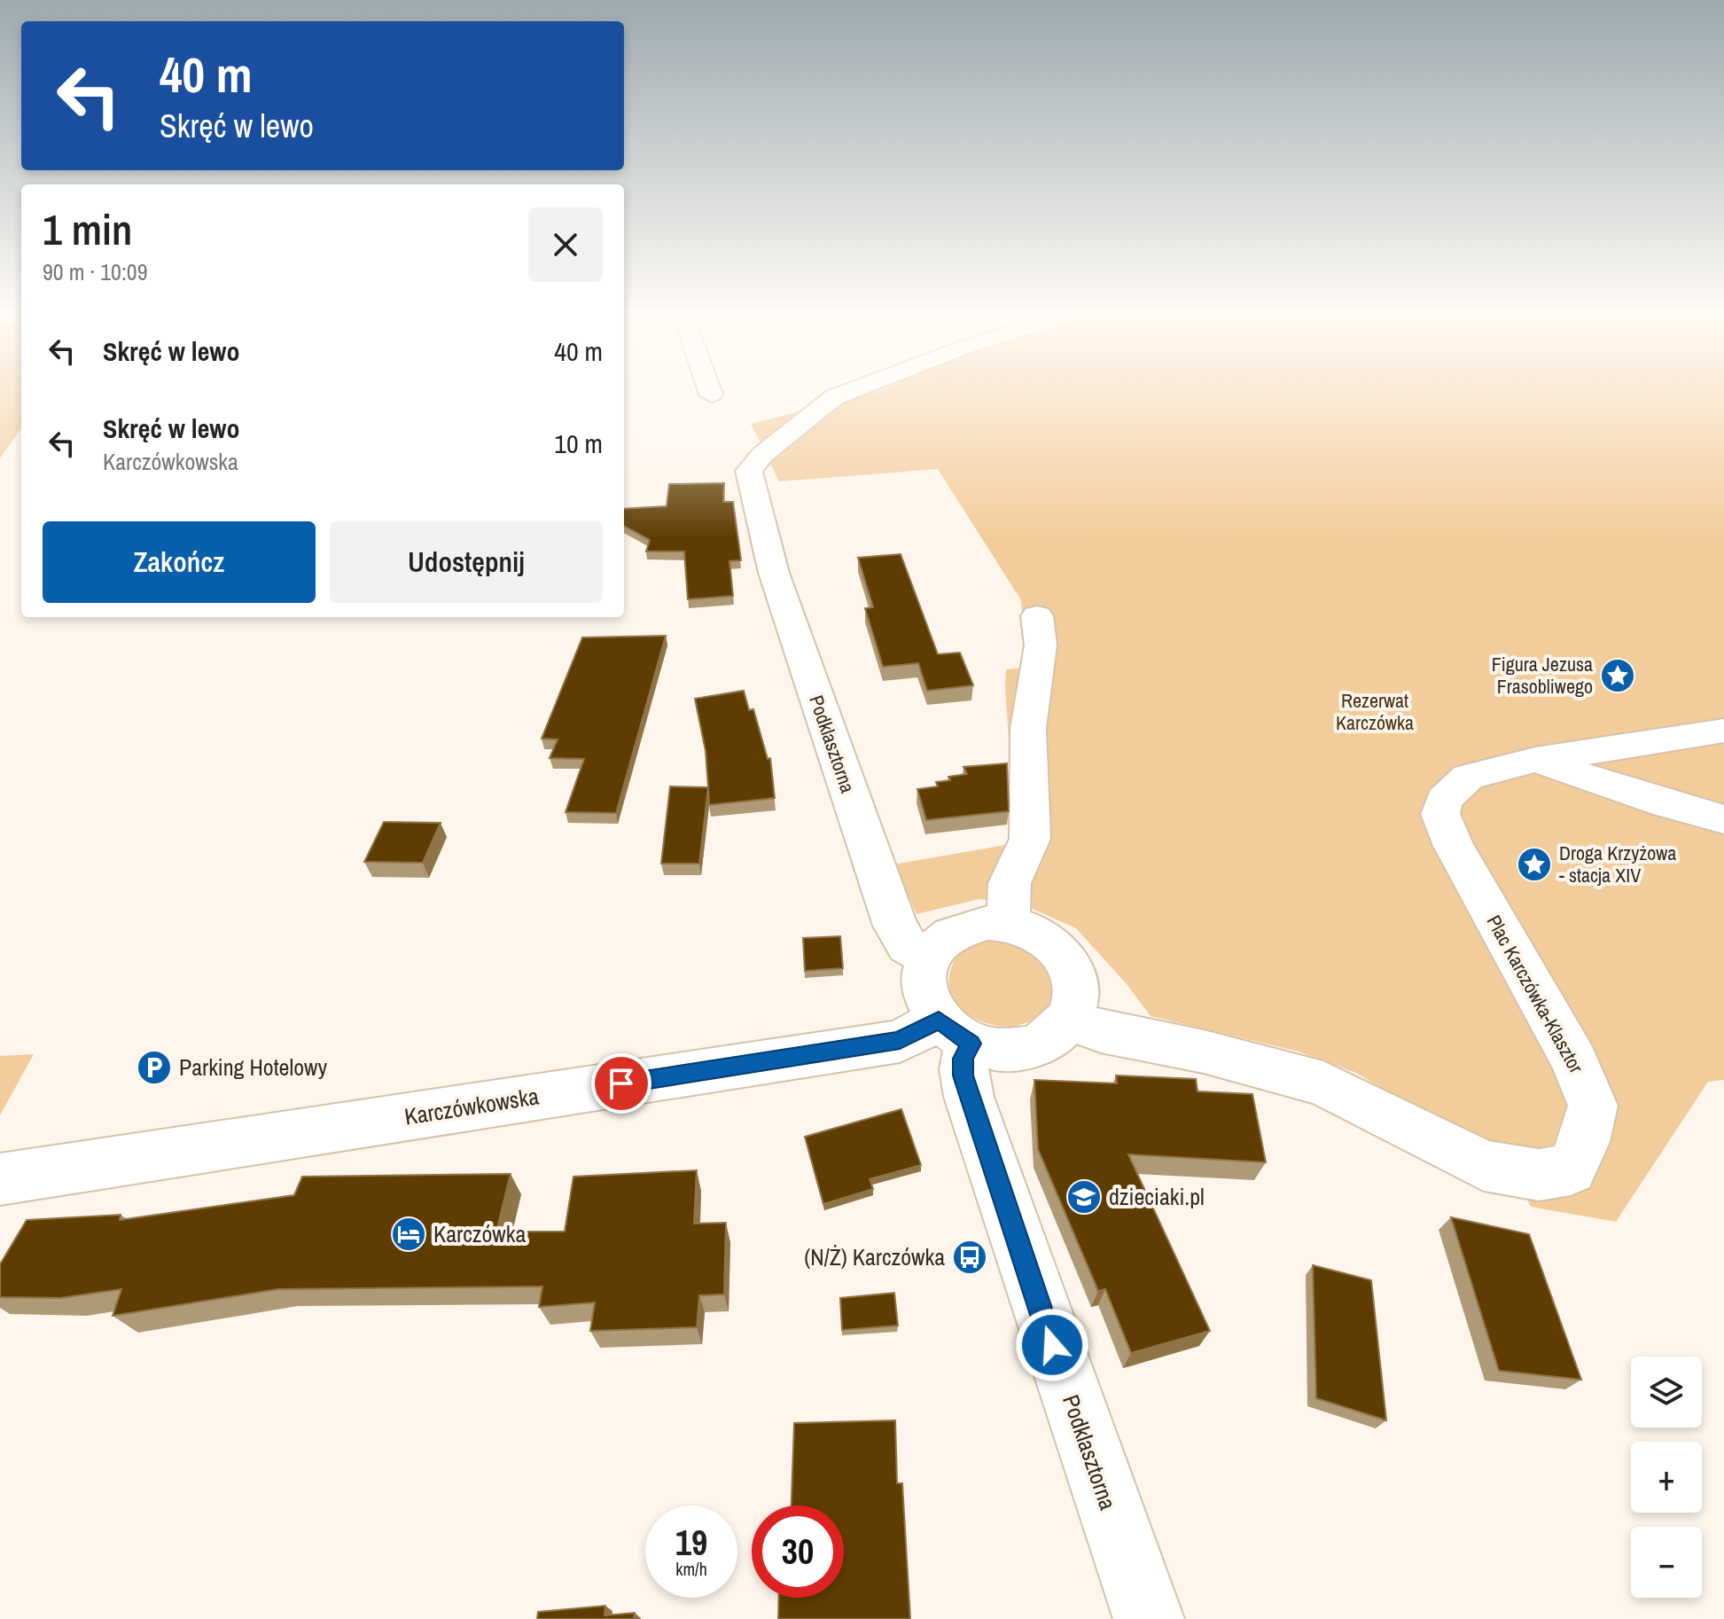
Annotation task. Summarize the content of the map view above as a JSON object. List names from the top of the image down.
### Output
{
  "streets": {
    "street": ["Podklasztorna", "Plac Karczówka-Klasztor", "Karczówkowska"]
  },
  "crossings": [
    ["Podklasztorna", "Plac Karczówka-Klasztor"],
    ["Podklasztorna", "Karczówkowska"],
    ["Plac Karczówka-Klasztor", "Karczówkowska"]
  ],
  "parks": ["Rezerwat Karczówka"],
  "places": {
    "place": ["Figura Jezusa Frasobliwego", "Droga Krzyżowa - stacja XIV"],
    "parking": ["Parking Hotelowy"],
    "school or university": ["dzieciaki.pl"],
    "hotel": ["Karczówka"],
    "bus stop": ["(N/Ż) Karczówka"]
  },
  "page": {
    "turn": ["40 m", "Skręć w lewo"],
    "heading": ["1 min", "90 m · 10:09"],
    "list": [
      {
        "name": "Skręć w lewo",
        "value": "40 m"
      },
      {
        "name": "Skręć w lewo",
        "note": "Karczówkowska",
        "value": "10 m"
      }
    ],
    "buttons": ["Zakończ", "Udostępnij"],
    "map_buttons": ["+", "−"],
    "speed": "19 km/h",
    "limit": "30"
  }
}
